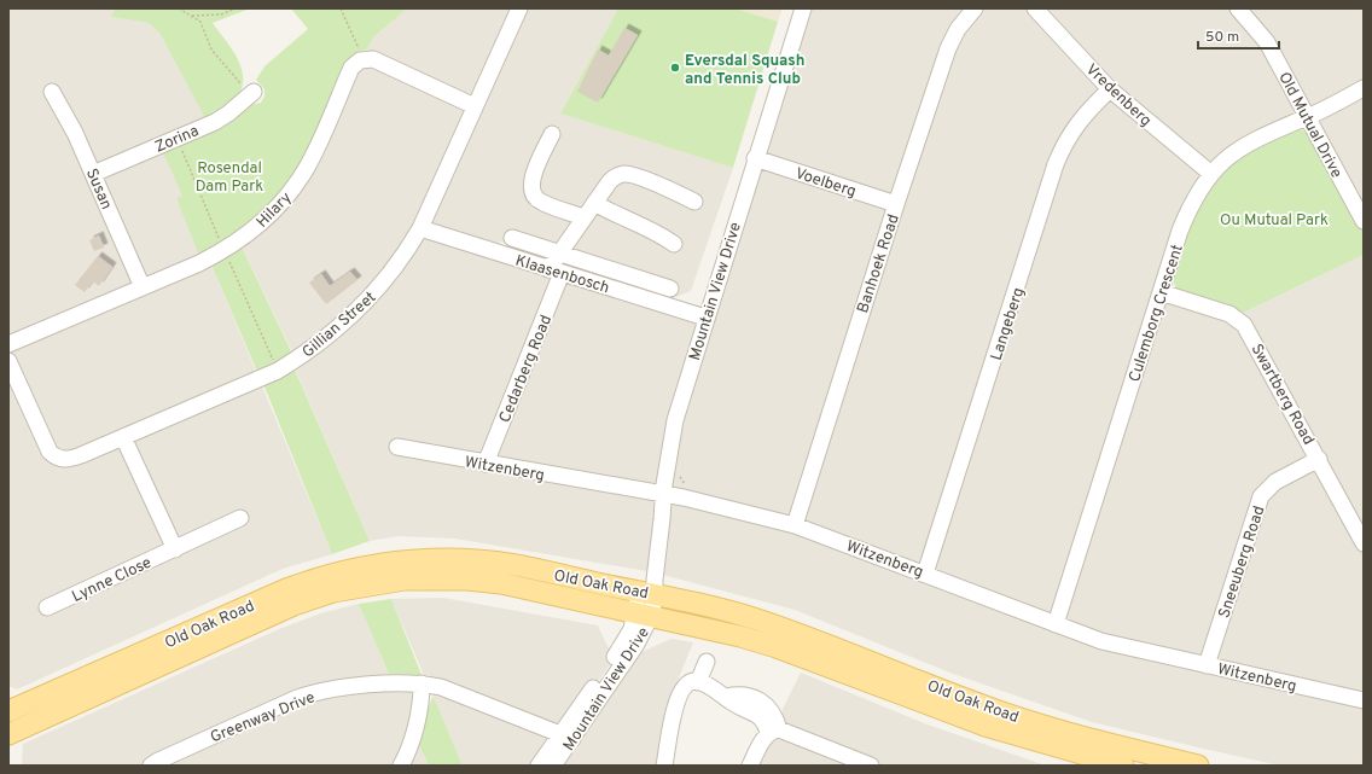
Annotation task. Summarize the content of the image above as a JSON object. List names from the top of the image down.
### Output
{
  "streets": {
    "main road": ["Old Oak Road"],
    "street": [
      "Vredenberg",
      "Old Mutual Drive",
      "Zorina",
      "Voelberg",
      "Susan",
      "Hilary",
      "Banhoek Road",
      "Klaasenbosch",
      "Mountain View Drive",
      "Culemborg Crescent",
      "Gillian Street",
      "Langeberg",
      "Cedarberg Road",
      "Swartberg Road",
      "Witzenberg",
      "Sneeuberg Road",
      "Lynne Close",
      "Greenway Drive"
    ]
  },
  "crossings": [
    ["Vredenberg", "Culemborg Crescent"],
    ["Vredenberg", "Langeberg"],
    ["Old Mutual Drive", "Culemborg Crescent"],
    ["Zorina", "Susan"],
    ["Voelberg", "Banhoek Road"],
    ["Voelberg", "Mountain View Drive"],
    ["Susan", "Hilary"],
    ["Banhoek Road", "Witzenberg"],
    ["Klaasenbosch", "Mountain View Drive"],
    ["Klaasenbosch", "Gillian Street"],
    ["Klaasenbosch", "Cedarberg Road"],
    ["Mountain View Drive", "Witzenberg"],
    ["Mountain View Drive", "Old Oak Road"],
    ["Mountain View Drive", "Greenway Drive"],
    ["Culemborg Crescent", "Swartberg Road"],
    ["Culemborg Crescent", "Witzenberg"],
    ["Langeberg", "Witzenberg"],
    ["Cedarberg Road", "Witzenberg"],
    ["Swartberg Road", "Sneeuberg Road"],
    ["Witzenberg", "Sneeuberg Road"]
  ],
  "parks": ["Rosendal Dam Park", "Ou Mutual Park"],
  "places": ["Eversdal Squash and Tennis Club"],
  "scale_bar": "50 m"
}
